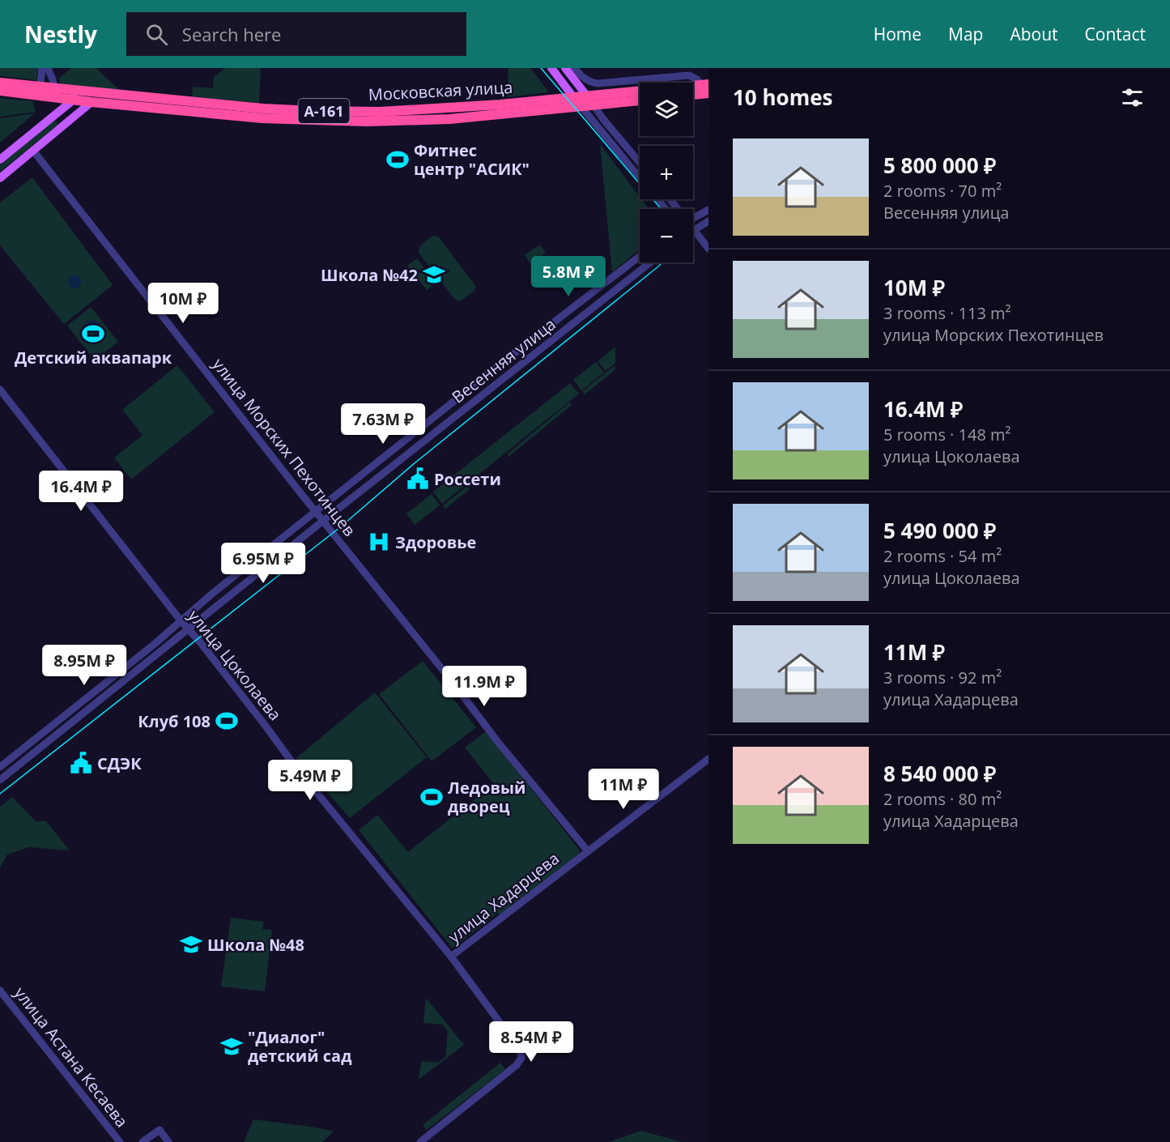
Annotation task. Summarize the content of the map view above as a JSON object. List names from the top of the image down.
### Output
{
  "streets": {
    "highway": ["Московская улица", "А-161"],
    "street": [
      "Весенняя улица",
      "улица Морских Пехотинцев",
      "улица Цоколаева",
      "улица Хадарцева",
      "улица Астана Кесаева"
    ]
  },
  "crossings": [
    ["Весенняя улица", "улица Морских Пехотинцев"],
    ["Весенняя улица", "улица Цоколаева"],
    ["улица Морских Пехотинцев", "улица Хадарцева"],
    ["улица Цоколаева", "улица Хадарцева"]
  ],
  "places": {
    "sports": [
      "Фитнес центр \"АСИК\"",
      "Детский аквапарк",
      "Клуб 108",
      "Ледовый дворец"
    ],
    "school or university": ["Школа №42", "Школа №48", "\"Диалог\" детский сад"],
    "public building": ["Россети", "СДЭК"],
    "hospital": ["Здоровье"]
  },
  "page": {
    "header": "Nestly",
    "search": "Search here",
    "nav": [
      "Home",
      "Map",
      "About",
      "Contact"
    ],
    "heading": "10 homes",
    "map_buttons": ["+", "−"],
    "list": [
      {
        "name": "5 800 000 ₽",
        "note": "2 rooms · 70 m² · Весенняя улица"
      },
      {
        "name": "10M ₽",
        "note": "3 rooms · 113 m² · улица Морских Пехотинцев"
      },
      {
        "name": "16.4M ₽",
        "note": "5 rooms · 148 m² · улица Цоколаева"
      },
      {
        "name": "5 490 000 ₽",
        "note": "2 rooms · 54 m² · улица Цоколаева"
      },
      {
        "name": "11M ₽",
        "note": "3 rooms · 92 m² · улица Хадарцева"
      },
      {
        "name": "8 540 000 ₽",
        "note": "2 rooms · 80 m² · улица Хадарцева"
      }
    ],
    "price": [
      "5.8M ₽",
      "10M ₽",
      "7.63M ₽",
      "16.4M ₽",
      "6.95M ₽",
      "8.95M ₽",
      "11.9M ₽",
      "5.49M ₽",
      "11M ₽",
      "8.54M ₽"
    ]
  }
}
